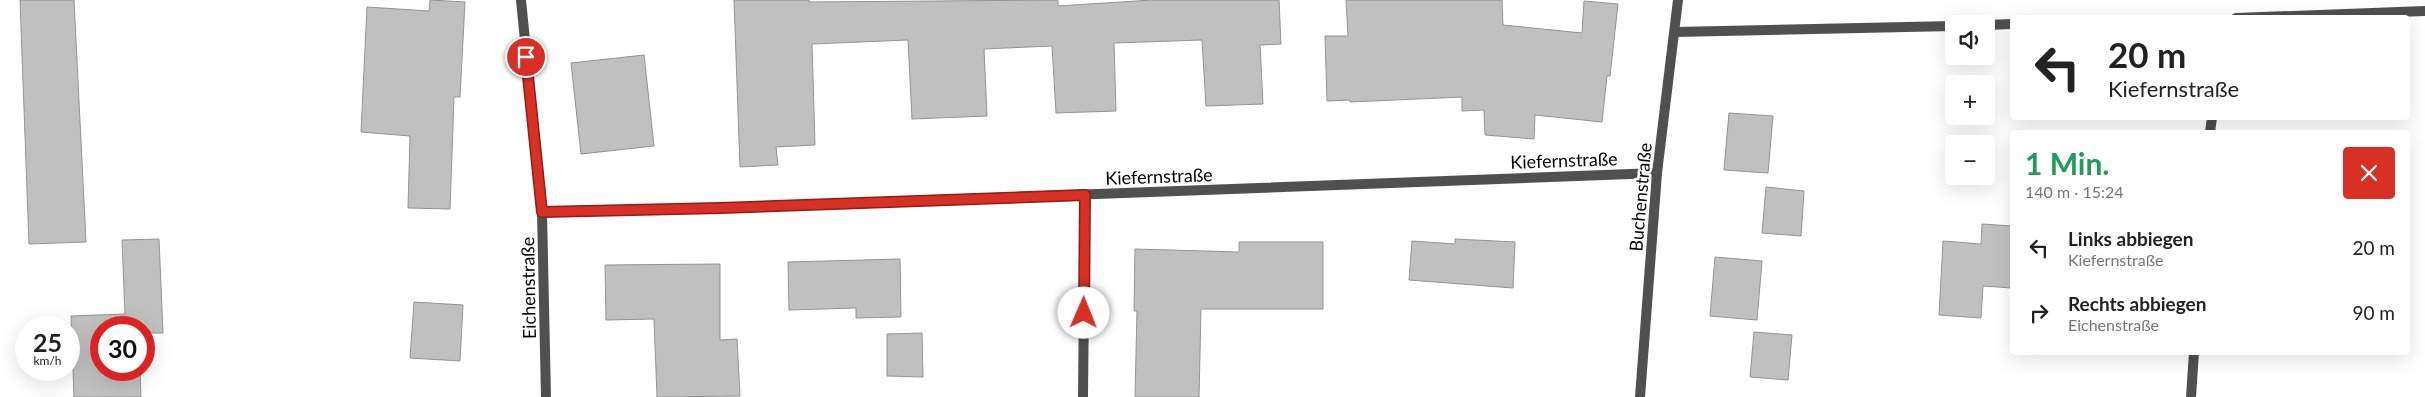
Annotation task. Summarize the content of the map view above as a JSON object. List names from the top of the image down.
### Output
{
  "streets": {
    "street": ["Kiefernstraße", "Buchenstraße", "Eichenstraße"]
  },
  "crossings": [
    ["Kiefernstraße", "Buchenstraße"],
    ["Kiefernstraße", "Eichenstraße"]
  ],
  "page": {
    "map_buttons": ["+", "−"],
    "turn": ["20 m", "Kiefernstraße"],
    "heading": ["1 Min.", "140 m · 15:24"],
    "list": [
      {
        "name": "Links abbiegen",
        "note": "Kiefernstraße",
        "value": "20 m"
      },
      {
        "name": "Rechts abbiegen",
        "note": "Eichenstraße",
        "value": "90 m"
      }
    ],
    "speed": "25 km/h",
    "limit": "30"
  }
}
